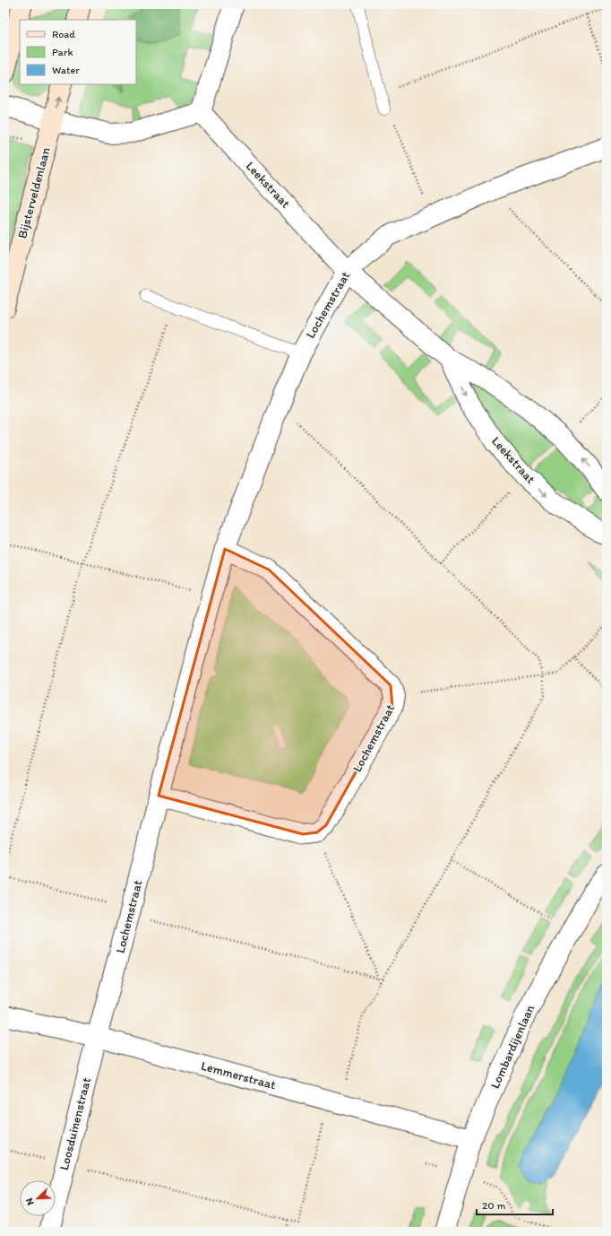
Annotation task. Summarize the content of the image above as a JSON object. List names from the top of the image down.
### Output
{
  "streets": {
    "street": [
      "Leekstraat",
      "Bijsterveldenlaan",
      "Lochemstraat",
      "Lombardijenlaan",
      "Lemmerstraat",
      "Loosduinenstraat"
    ]
  },
  "crossings": [
    ["Leekstraat", "Lochemstraat"],
    ["Lochemstraat", "Lemmerstraat"],
    ["Lochemstraat", "Loosduinenstraat"],
    ["Lombardijenlaan", "Lemmerstraat"],
    ["Lemmerstraat", "Loosduinenstraat"]
  ],
  "legend": ["Road", "Park", "Water"],
  "scale_bar": "20 m",
  "north": "bottom left"
}
